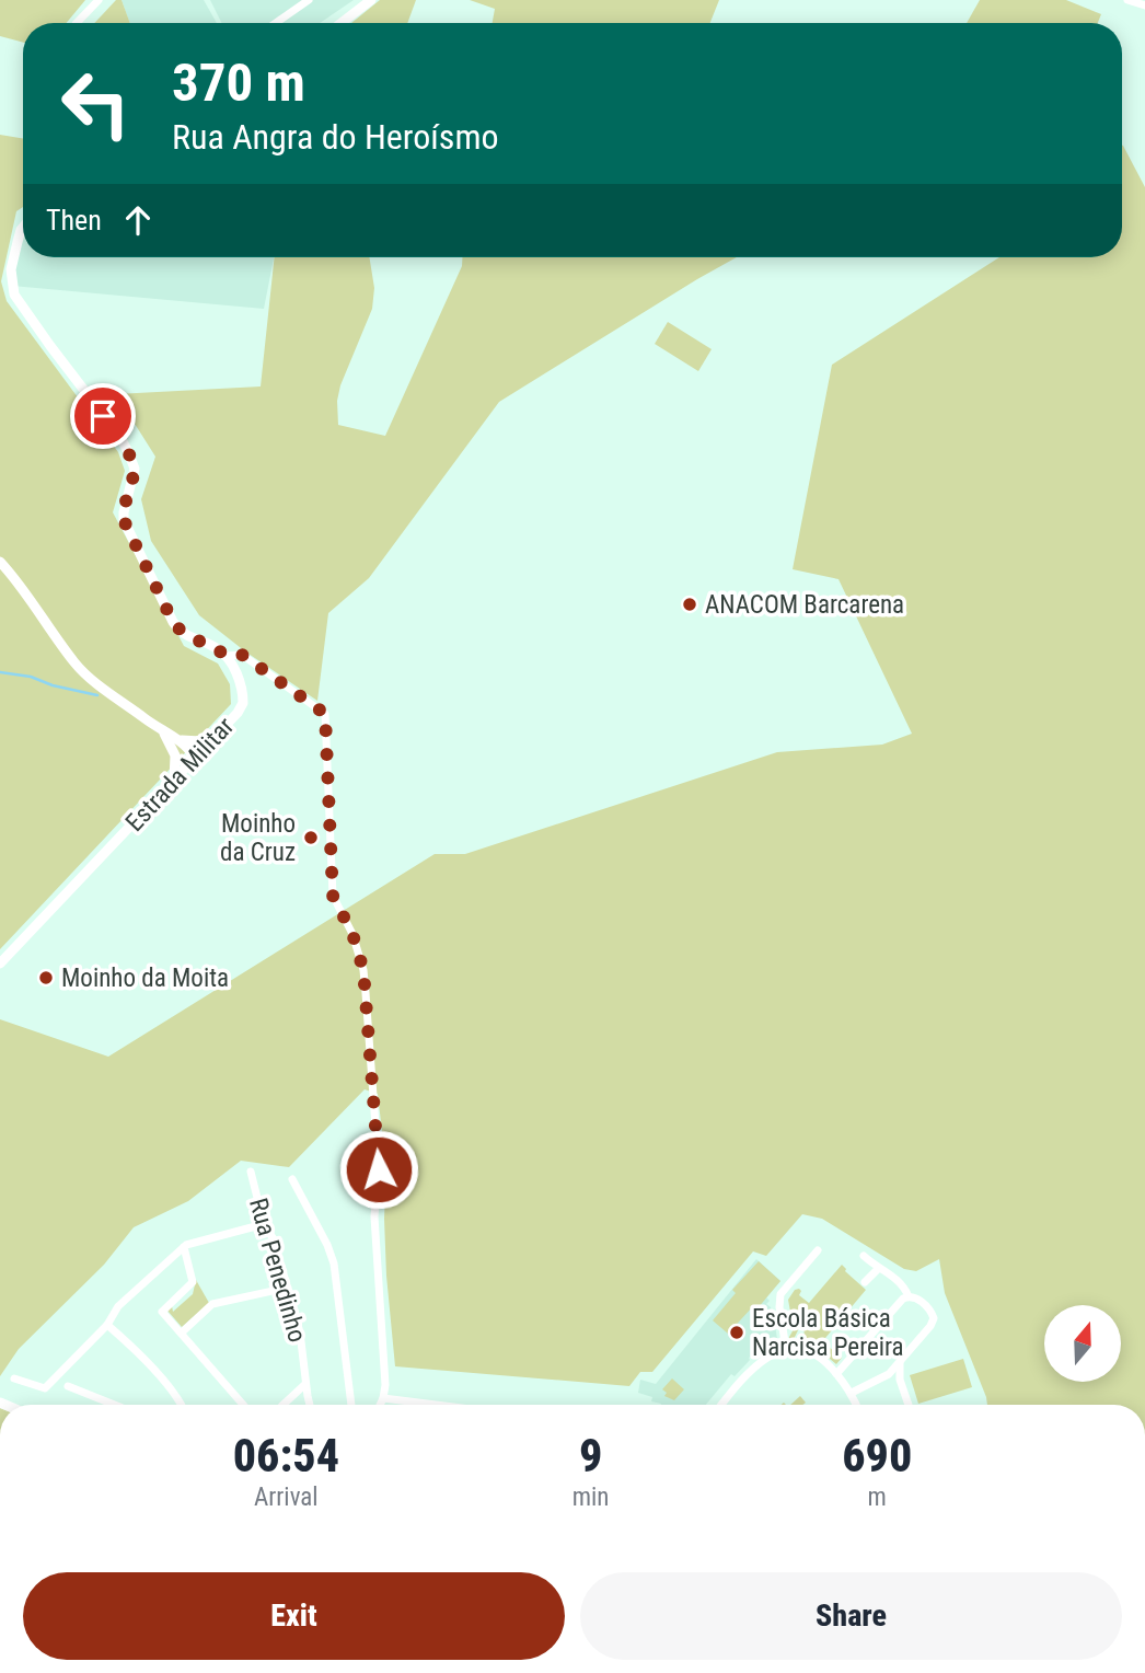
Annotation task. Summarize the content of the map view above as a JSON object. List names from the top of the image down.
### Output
{
  "streets": {
    "street": ["Estrada Militar", "Rua Penedinho"]
  },
  "places": [
    "ANACOM Barcarena",
    "Moinho da Cruz",
    "Moinho da Moita",
    "Escola Básica Narcisa Pereira"
  ],
  "north": "top",
  "page": {
    "turn": ["370 m", "Rua Angra do Heroísmo"],
    "then": "Then",
    "eta": [
      "06:54",
      "Arrival",
      "9",
      "min",
      "690",
      "m"
    ],
    "buttons": ["Exit", "Share"]
  }
}
